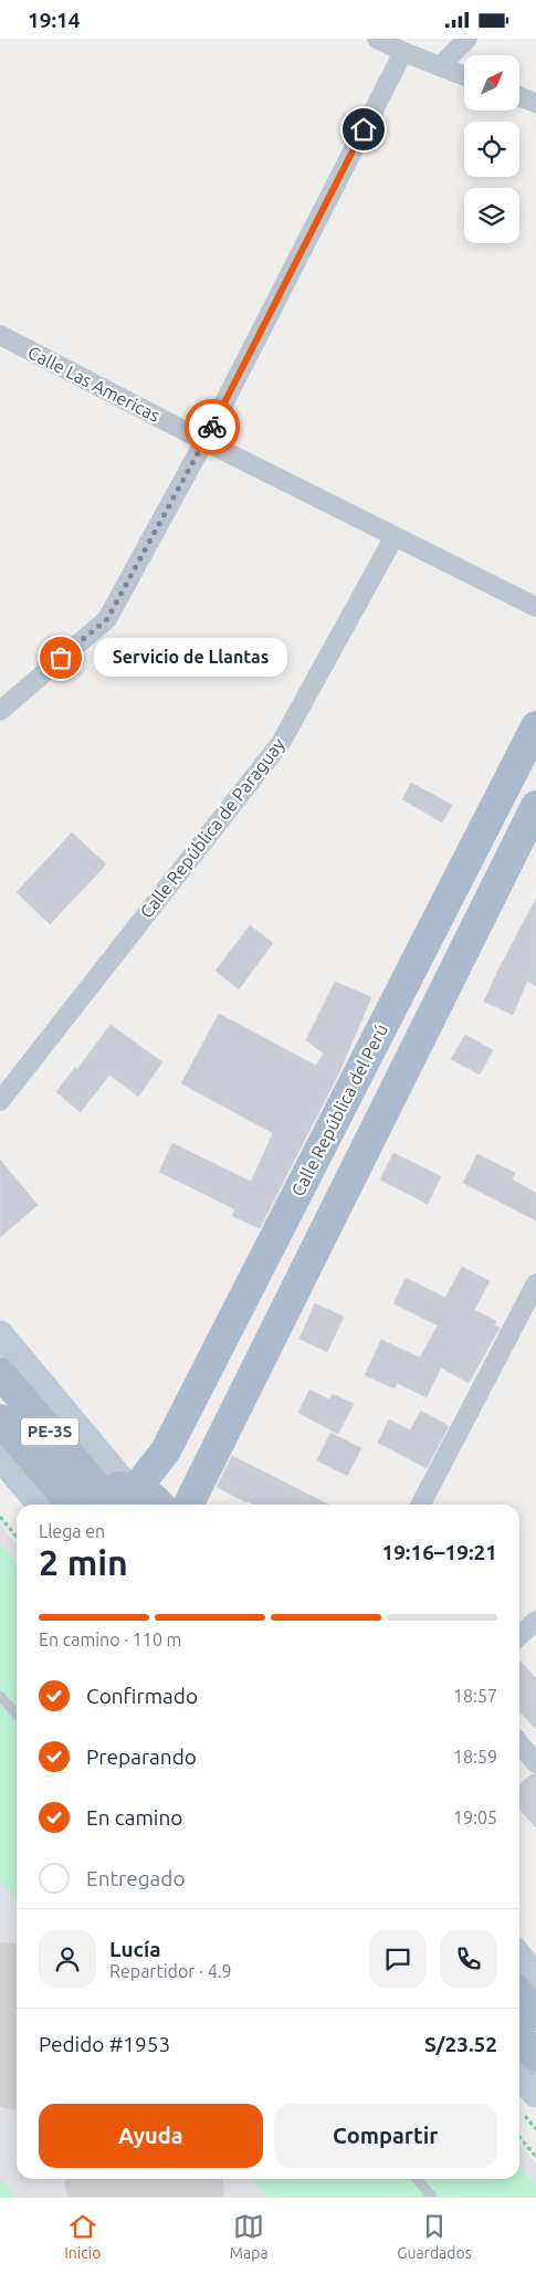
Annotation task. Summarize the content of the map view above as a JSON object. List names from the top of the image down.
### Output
{
  "streets": {
    "main road": ["Calle República del Perú", "PE-3S"],
    "street": ["Calle Las Americas", "Calle República de Paraguay"]
  },
  "crossings": [
    ["Calle Las Americas", "Calle República de Paraguay"],
    ["Calle República del Perú", "PE-3S"]
  ],
  "places": ["Servicio de Llantas"],
  "north": "top right",
  "page": {
    "status": "19:14",
    "bubble": "Servicio de Llantas",
    "heading": ["2 min", "Llega en", "19:16–19:21"],
    "panel": [
      "Lucía",
      "Repartidor · 4.9",
      "Pedido #1953",
      "S/23.52"
    ],
    "bar": "En camino · 110 m",
    "list": [
      ["Confirmado", "18:57"],
      ["Preparando", "18:59"],
      ["En camino", "19:05"],
      "Entregado"
    ],
    "buttons": ["Ayuda", "Compartir"],
    "tabs": ["Inicio", "Mapa", "Guardados"]
  }
}
